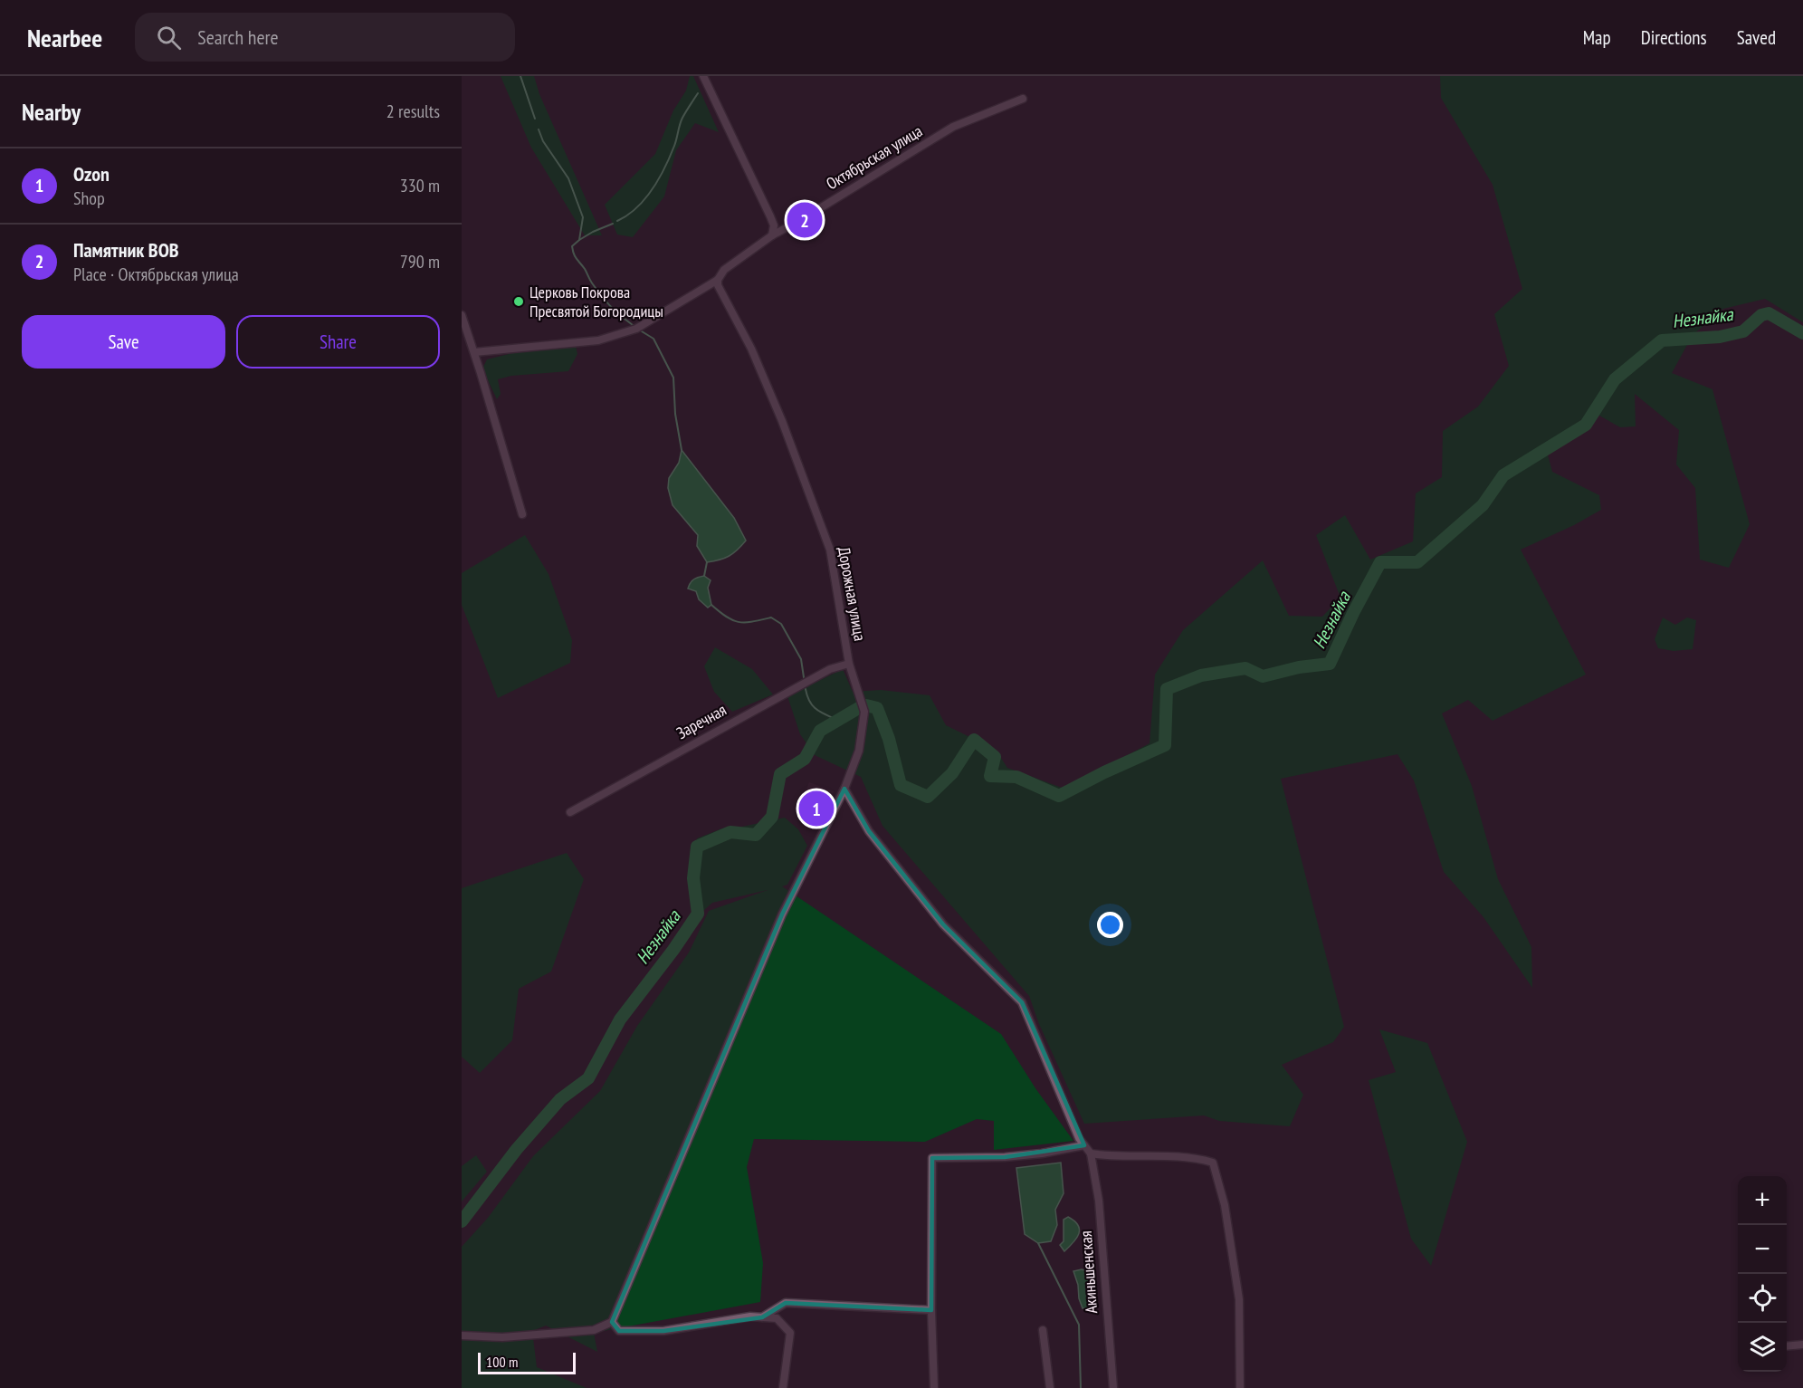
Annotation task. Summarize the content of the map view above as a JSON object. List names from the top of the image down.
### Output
{
  "streets": {
    "street": [
      "Октябрьская улица",
      "Дорожная улица",
      "Заречная",
      "Акиньшенская"
    ]
  },
  "crossings": [
    ["Октябрьская улица", "Дорожная улица"],
    ["Дорожная улица", "Заречная"]
  ],
  "water": ["Незнайка"],
  "places": ["Церковь Покрова Пресвятой Богородицы"],
  "scale_bar": "100 m",
  "page": {
    "header": "Nearbee",
    "search": "Search here",
    "nav": ["Map", "Directions", "Saved"],
    "heading": ["Nearby", "2 results"],
    "list": [
      {
        "mark": "1",
        "name": "Ozon",
        "note": "Shop",
        "value": "330 m"
      },
      {
        "mark": "2",
        "name": "Памятник ВОВ",
        "note": "Place · Октябрьская улица",
        "value": "790 m"
      }
    ],
    "pins": ["2", "1"],
    "buttons": ["Save", "Share"],
    "map_buttons": ["+", "−"],
    "scale": "100 m"
  }
}
